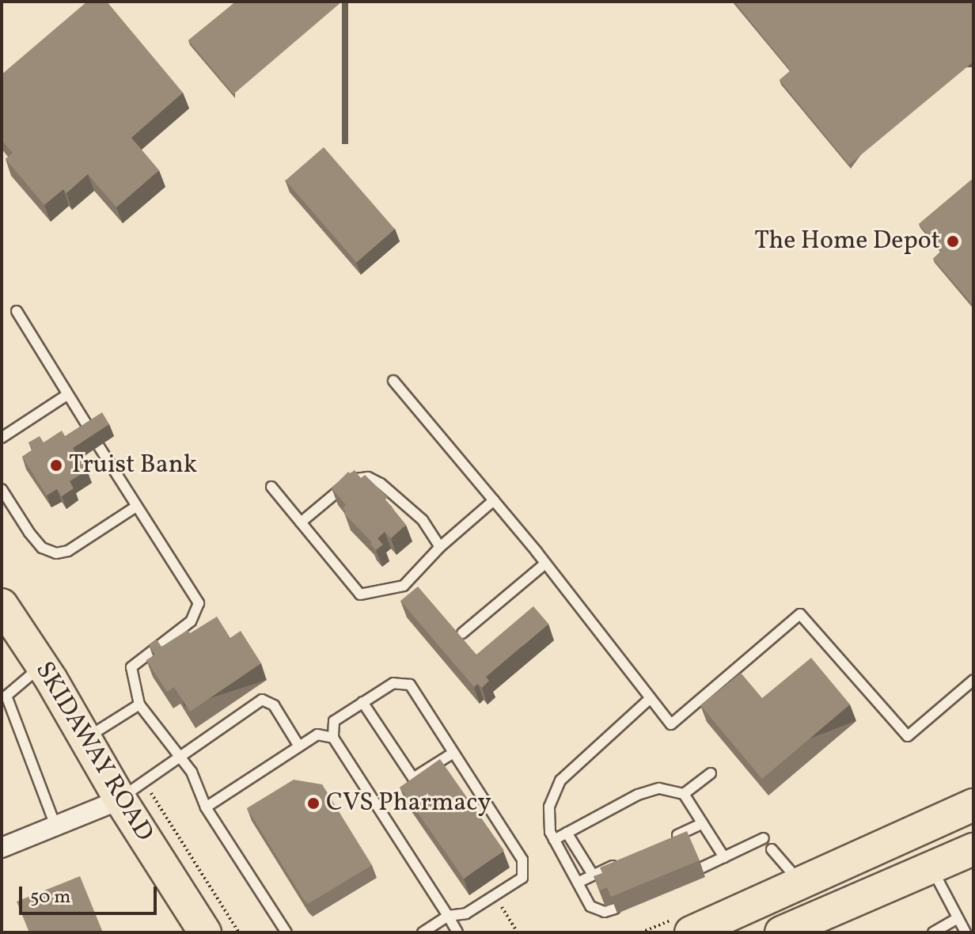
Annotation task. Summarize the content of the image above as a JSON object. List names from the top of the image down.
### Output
{
  "streets": {
    "main road": ["SKIDAWAY ROAD"]
  },
  "places": ["The Home Depot", "Truist Bank", "CVS Pharmacy"],
  "scale_bar": "50 m"
}
